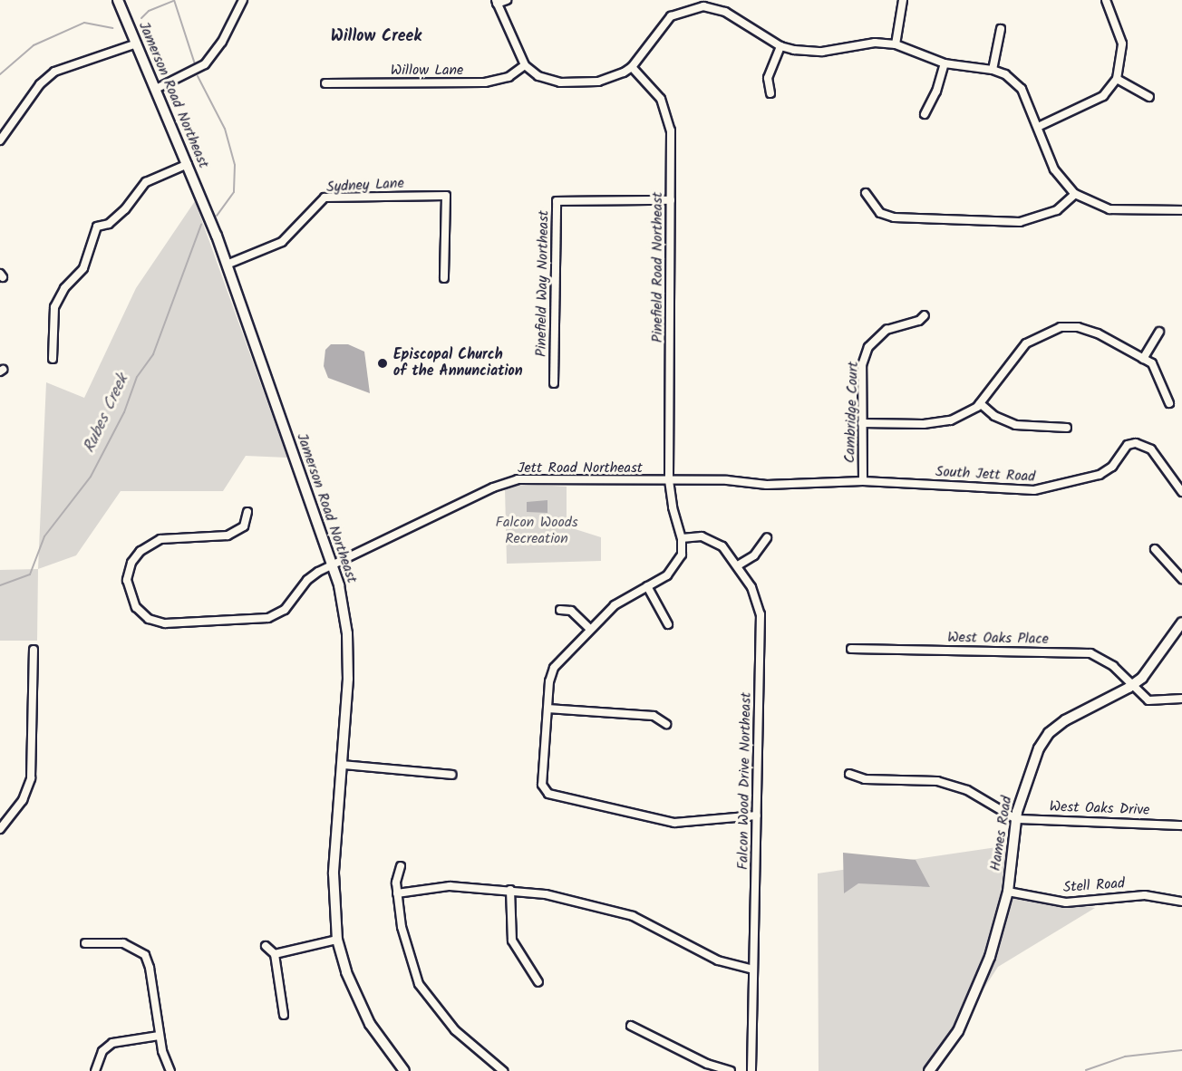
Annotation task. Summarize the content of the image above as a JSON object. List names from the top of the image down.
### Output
{
  "streets": {
    "street": [
      "Willow Lane",
      "Jamerson Road Northeast",
      "Sydney Lane",
      "Pinefield Road Northeast",
      "Pinefield Way Northeast",
      "Cambridge Court",
      "Jett Road Northeast",
      "South Jett Road",
      "West Oaks Place",
      "Falcon Wood Drive Northeast",
      "West Oaks Drive",
      "Hames Road",
      "Stell Road"
    ]
  },
  "crossings": [
    ["Jamerson Road Northeast", "Sydney Lane"],
    ["Jamerson Road Northeast", "Jett Road Northeast"],
    ["Pinefield Road Northeast", "Pinefield Way Northeast"],
    ["Pinefield Road Northeast", "Jett Road Northeast"],
    ["Pinefield Road Northeast", "Falcon Wood Drive Northeast"],
    ["Cambridge Court", "South Jett Road"],
    ["Jett Road Northeast", "South Jett Road"],
    ["West Oaks Place", "Hames Road"],
    ["West Oaks Drive", "Hames Road"],
    ["Hames Road", "Stell Road"]
  ],
  "districts": ["Willow Creek"],
  "water": ["Rubes Creek"],
  "parks": ["Falcon Woods Recreation"],
  "places": ["Episcopal Church of the Annunciation"]
}
